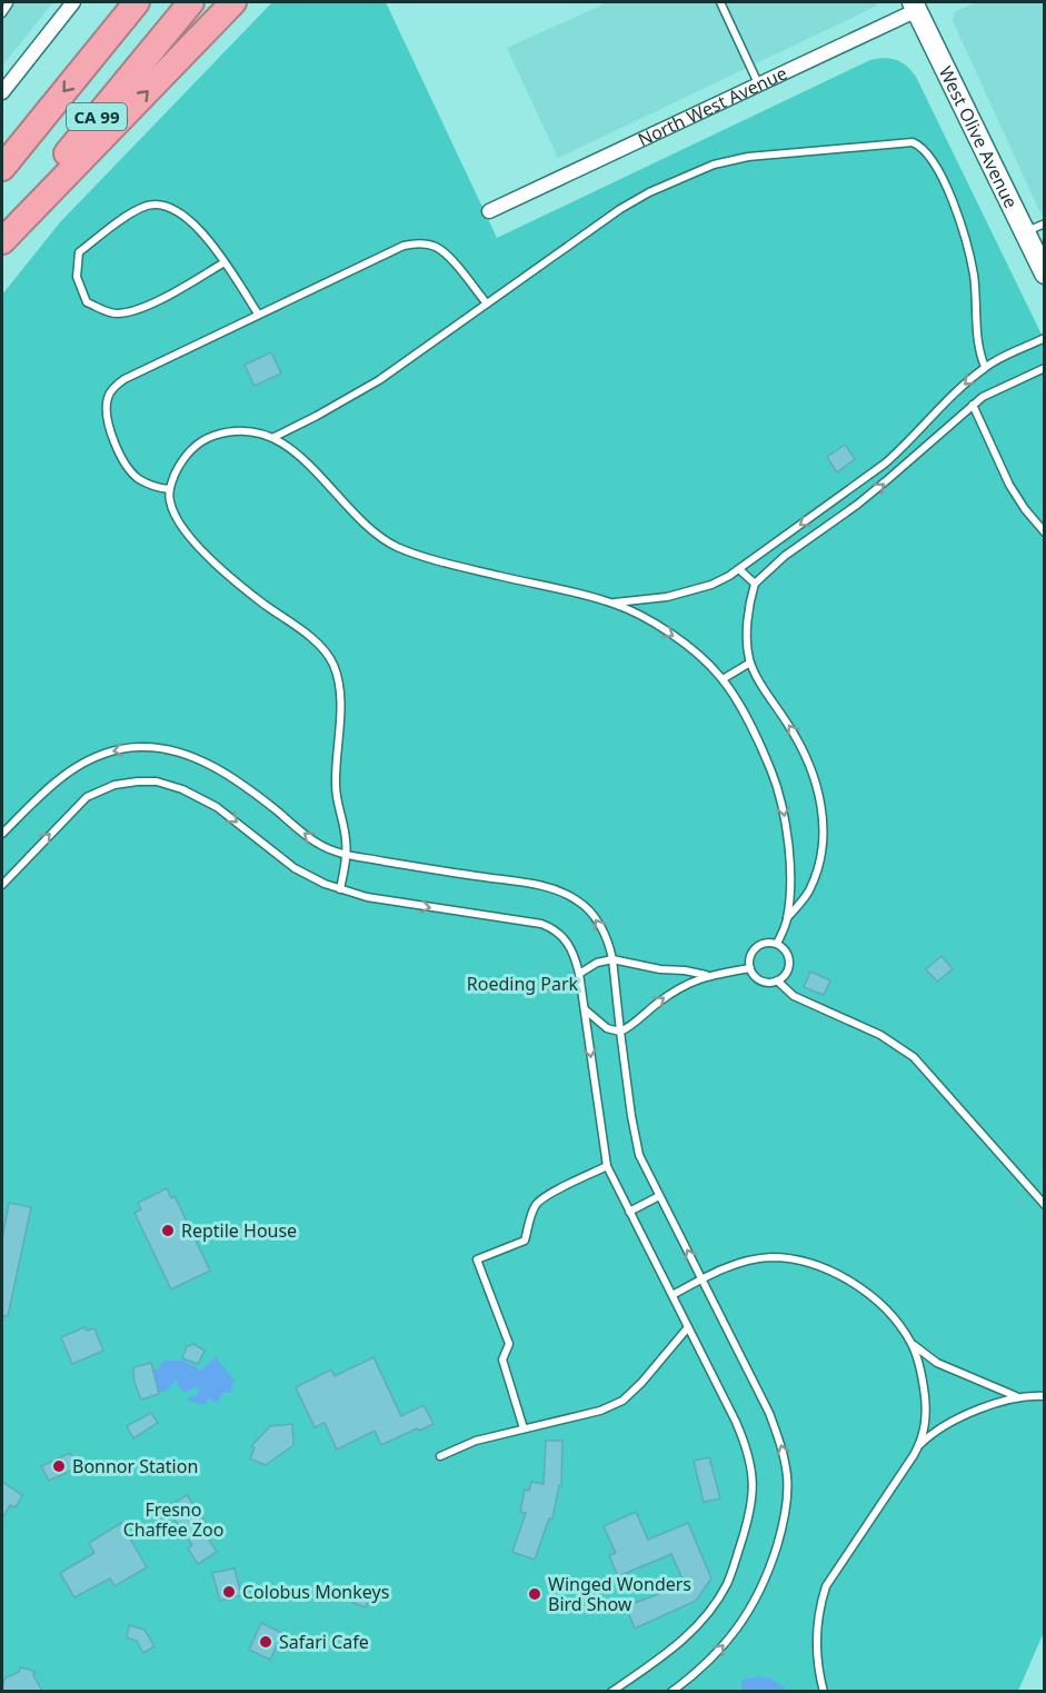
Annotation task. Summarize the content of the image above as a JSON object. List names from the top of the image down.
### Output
{
  "streets": {
    "highway": ["CA 99"],
    "main road": ["North West Avenue", "West Olive Avenue"]
  },
  "crossings": [
    ["North West Avenue", "West Olive Avenue"]
  ],
  "parks": ["Roeding Park", "Fresno Chaffee Zoo"],
  "places": [
    "Reptile House",
    "Bonnor Station",
    "Colobus Monkeys",
    "Winged Wonders Bird Show",
    "Safari Cafe"
  ]
}
